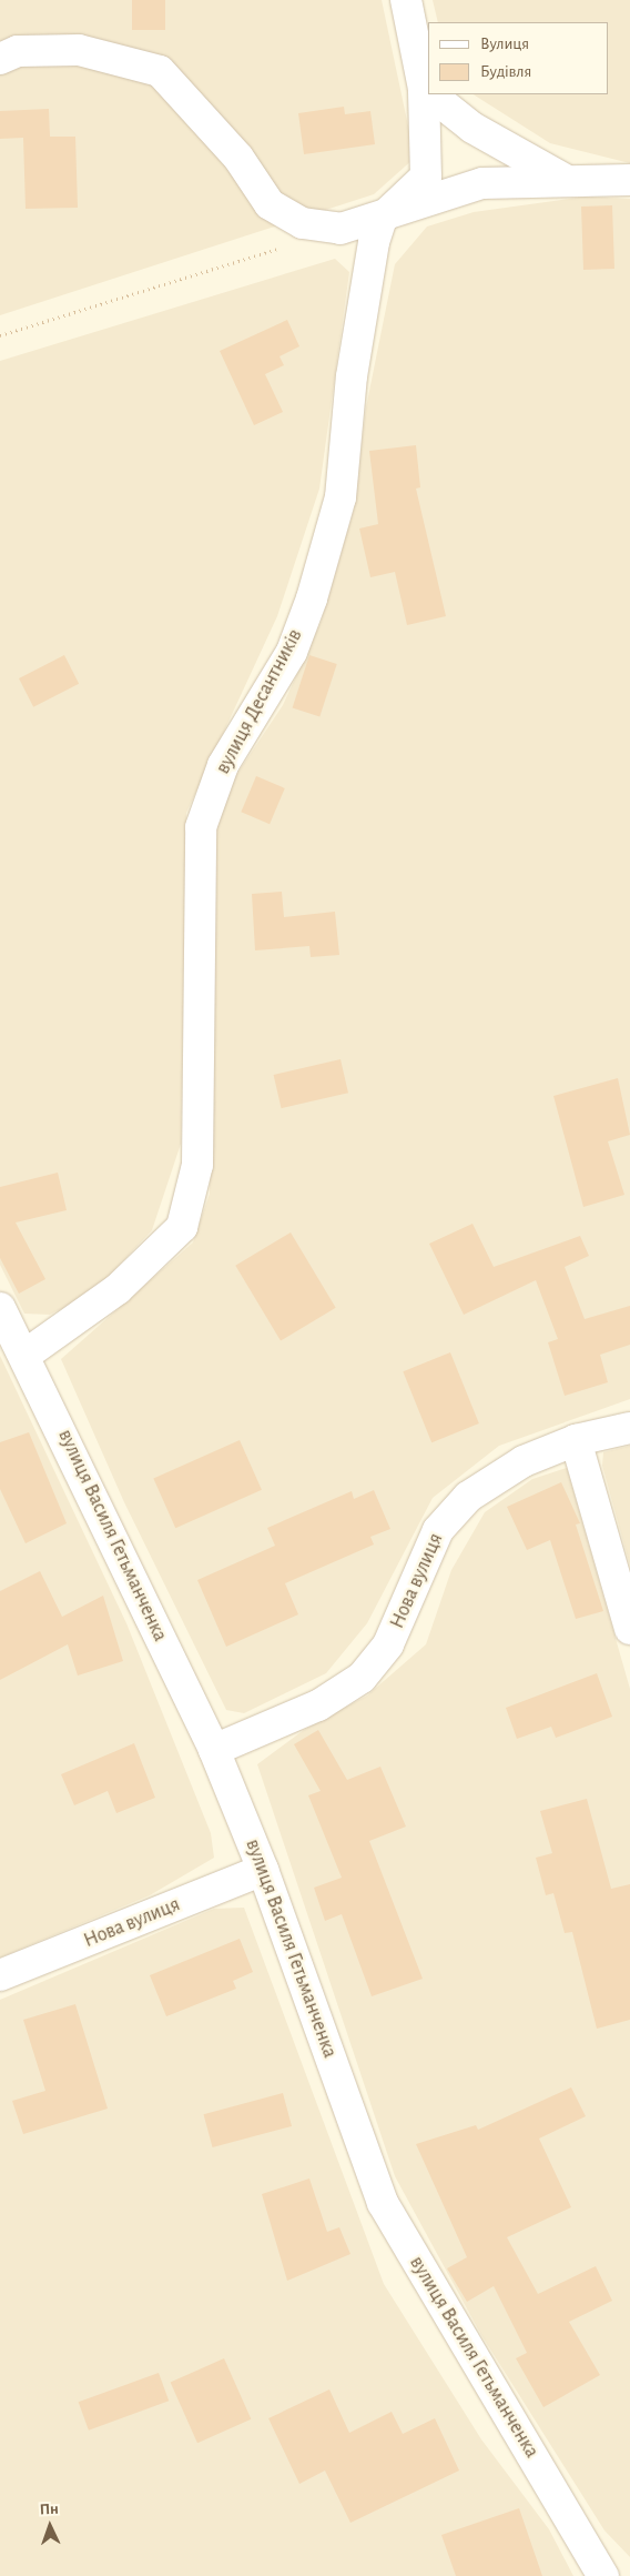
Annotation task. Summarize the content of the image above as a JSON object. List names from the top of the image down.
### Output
{
  "streets": {
    "street": ["вулиця Десантників", "вулиця Василя Гетьманченка", "Нова вулиця"]
  },
  "crossings": [
    ["вулиця Десантників", "вулиця Василя Гетьманченка"],
    ["вулиця Василя Гетьманченка", "Нова вулиця"]
  ],
  "legend": ["Вулиця", "Будівля"],
  "north": "top"
}
